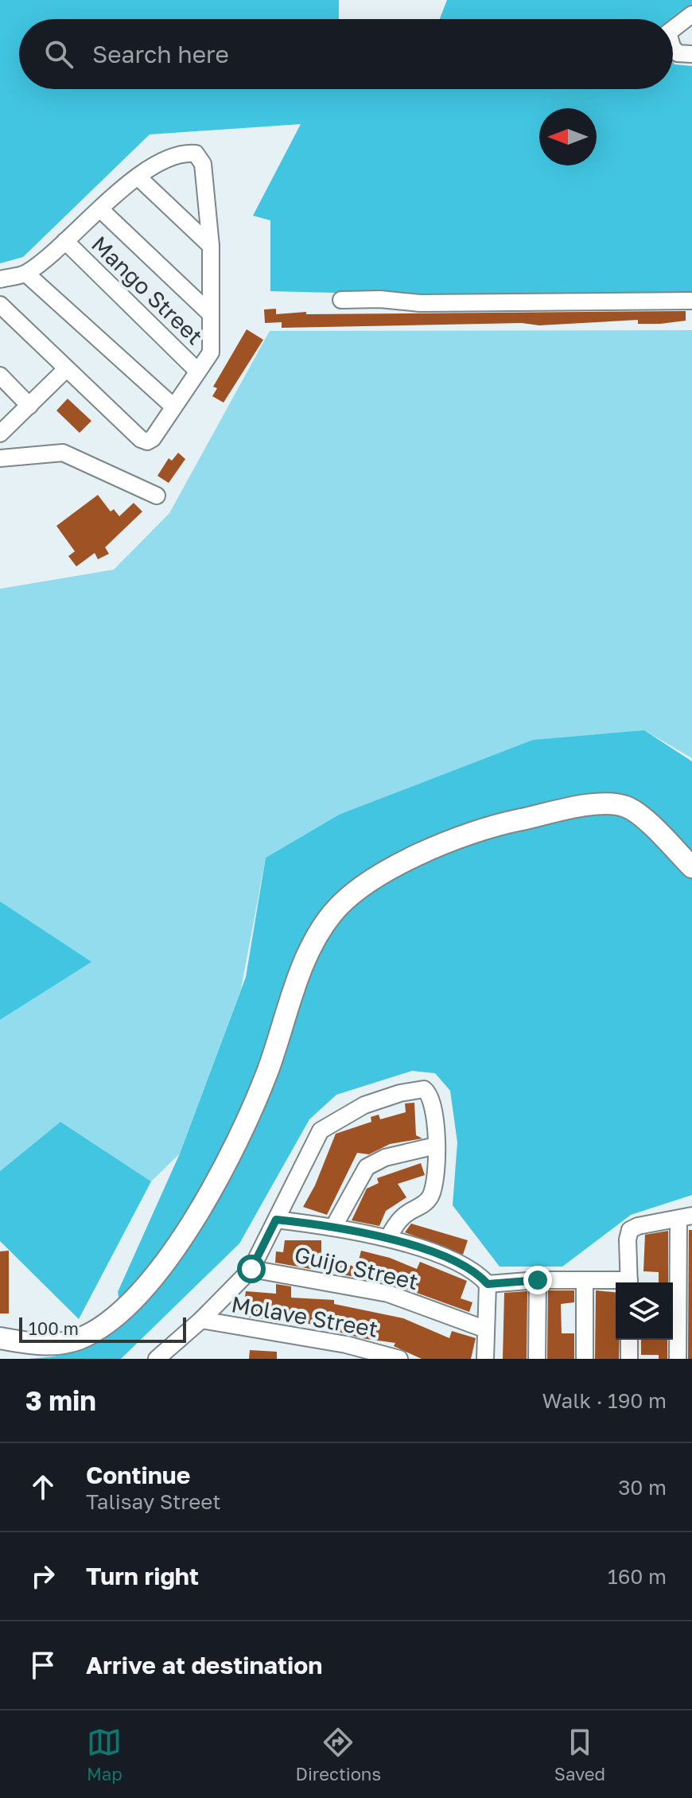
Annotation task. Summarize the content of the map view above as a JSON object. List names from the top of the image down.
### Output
{
  "streets": {
    "street": ["Mango Street", "Guijo Street", "Molave Street"]
  },
  "scale_bar": "100 m",
  "north": "left",
  "page": {
    "search": "Search here",
    "scale": "100 m",
    "heading": ["3 min", "Walk · 190 m"],
    "list": [
      ["Continue", "Talisay Street", "30 m"],
      ["Turn right", "160 m"],
      "Arrive at destination"
    ],
    "nav": ["Map", "Directions", "Saved"]
  }
}
